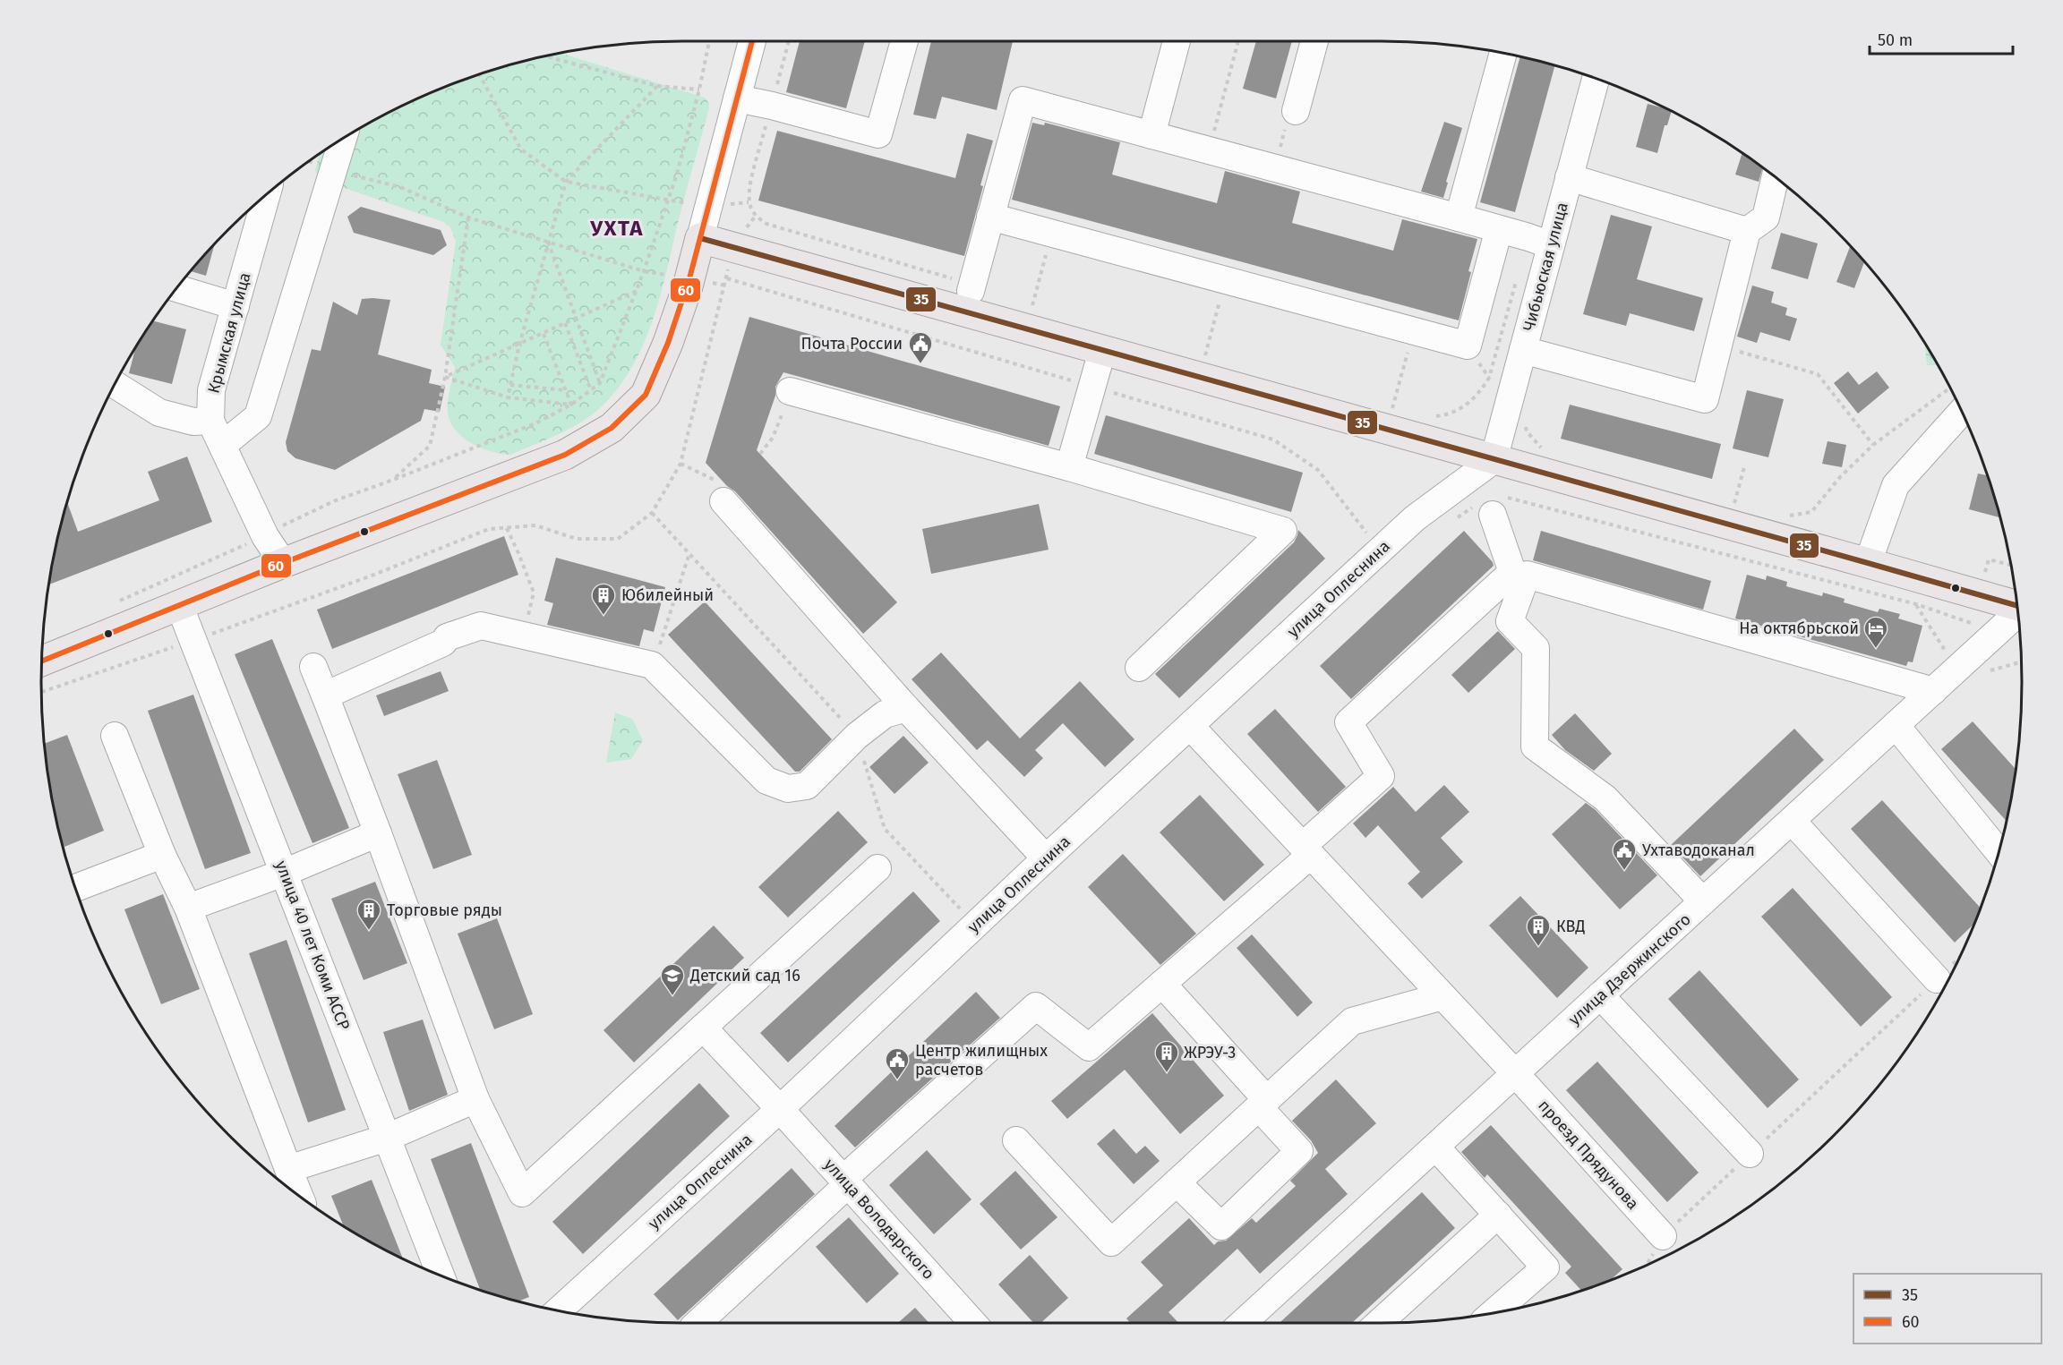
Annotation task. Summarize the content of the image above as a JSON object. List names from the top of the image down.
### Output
{
  "streets": {
    "street": [
      "Чибьюская улица",
      "Крымская улица",
      "улица Оплеснина",
      "улица 40 лет Коми АССР",
      "улица Дзержинского",
      "проезд Прядунова",
      "улица Володарского"
    ]
  },
  "crossings": [
    ["Чибьюская улица", "улица Оплеснина"],
    ["улица Оплеснина", "проезд Прядунова"],
    ["улица Оплеснина", "улица Володарского"],
    ["улица Дзержинского", "проезд Прядунова"]
  ],
  "districts": ["УХТА"],
  "places": {
    "public building": ["Почта России", "Ухтаводоканал", "Центр жилищных расчетов"],
    "building": [
      "Юбилейный",
      "Торговые ряды",
      "КВД",
      "ЖРЭУ-3"
    ],
    "hotel": ["На октябрьской"],
    "school or university": ["Детский сад 16"]
  },
  "lines": ["transit line 60", "transit line 35"],
  "legend": ["35", "60"],
  "scale_bar": "50 m"
}
